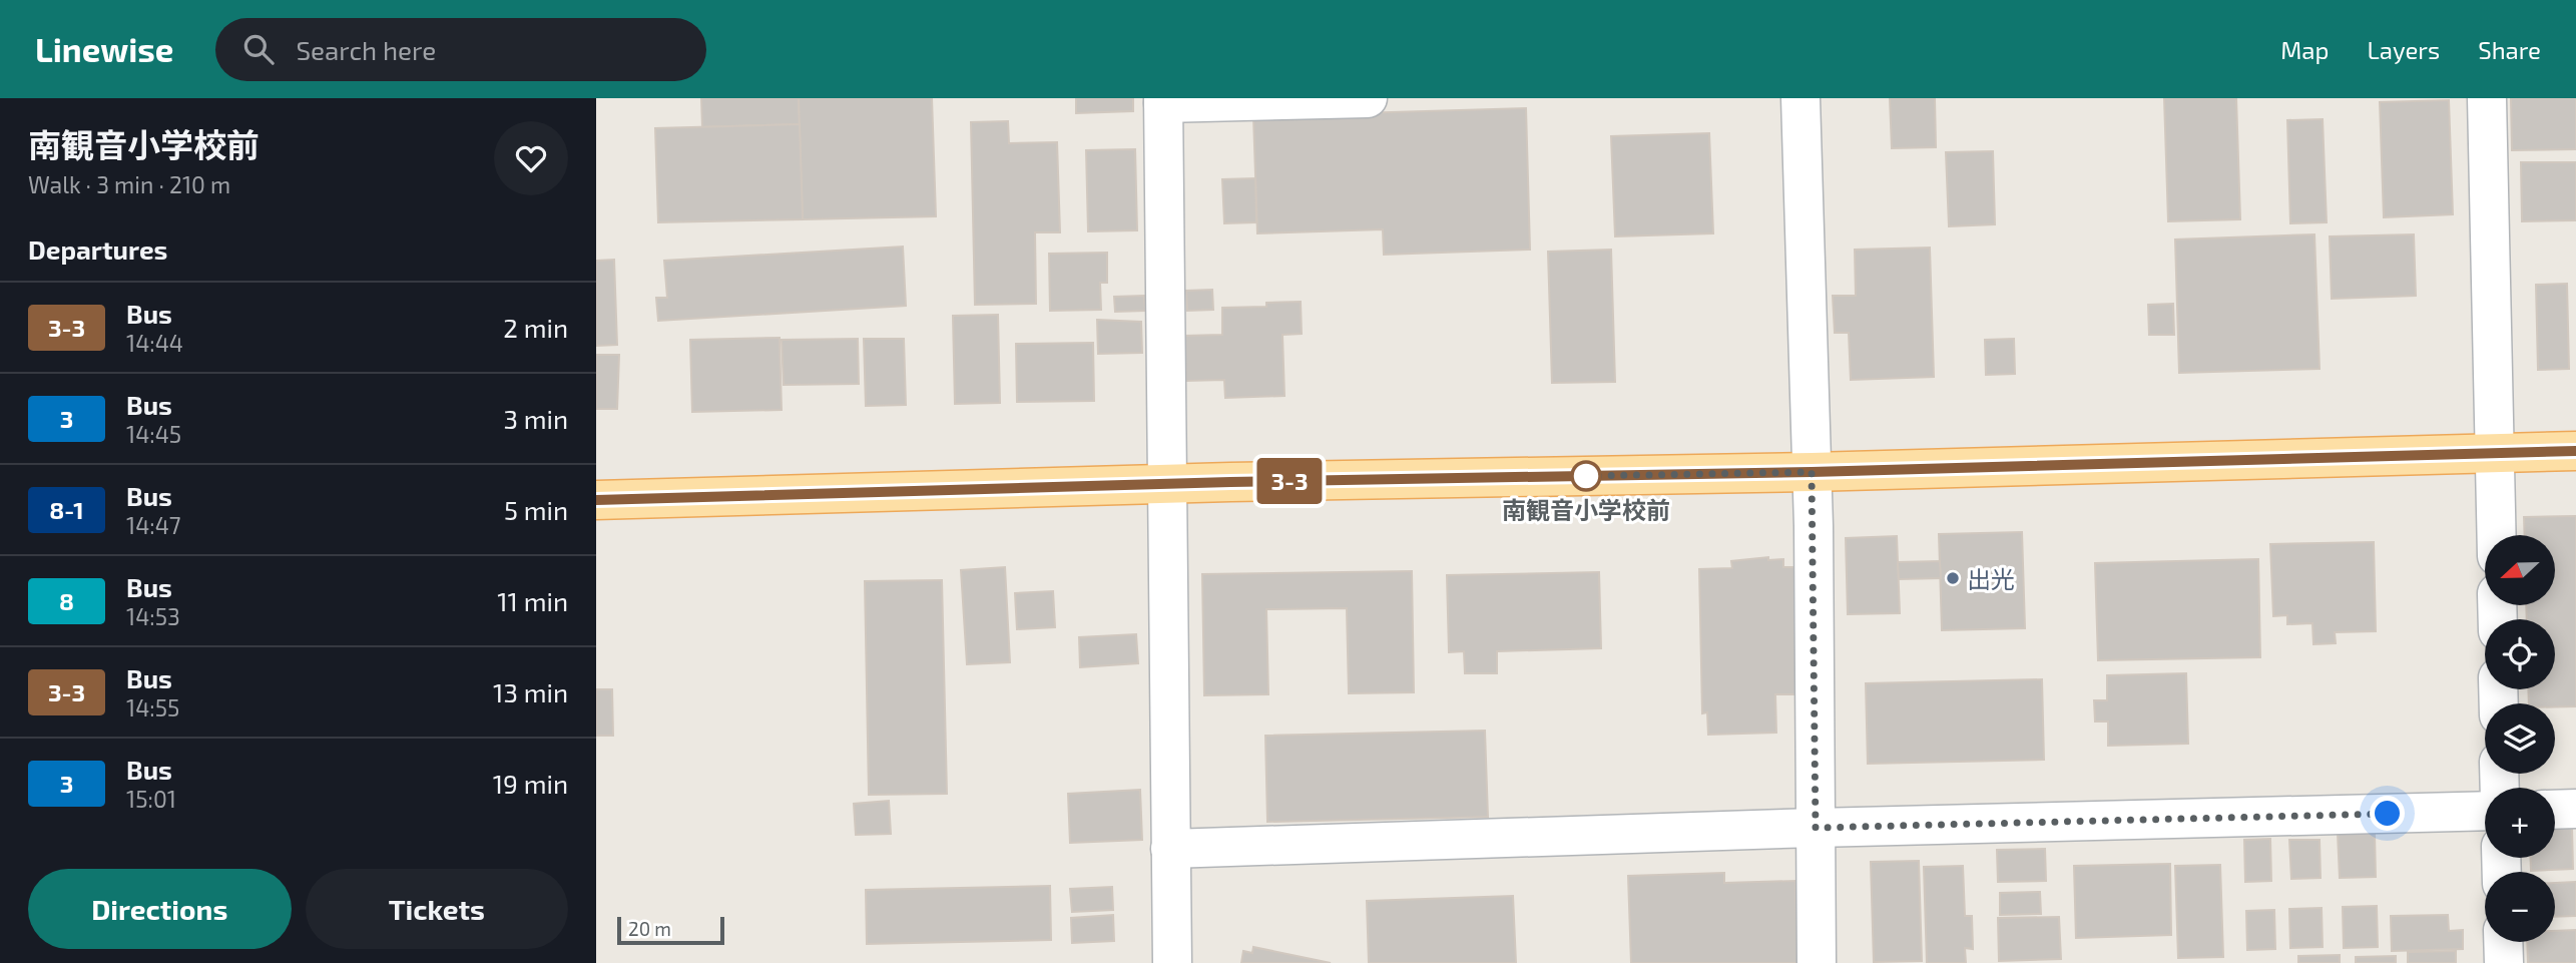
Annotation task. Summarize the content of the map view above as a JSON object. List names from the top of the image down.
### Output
{
  "places": ["南観音小学校前", "出光"],
  "lines": ["bus line 3-3"],
  "scale_bar": "20 m",
  "north": "left",
  "page": {
    "header": "Linewise",
    "search": "Search here",
    "nav": ["Map", "Layers", "Share"],
    "heading": [
      ["南観音小学校前", "Walk · 3 min · 210 m"],
      "Departures"
    ],
    "on_map": "3-3",
    "list": [
      {
        "mark": "3-3",
        "name": "Bus",
        "note": "14:44",
        "value": "2 min"
      },
      {
        "mark": "3",
        "name": "Bus",
        "note": "14:45",
        "value": "3 min"
      },
      {
        "mark": "8-1",
        "name": "Bus",
        "note": "14:47",
        "value": "5 min"
      },
      {
        "mark": "8",
        "name": "Bus",
        "note": "14:53",
        "value": "11 min"
      },
      {
        "mark": "3-3",
        "name": "Bus",
        "note": "14:55",
        "value": "13 min"
      },
      {
        "mark": "3",
        "name": "Bus",
        "note": "15:01",
        "value": "19 min"
      }
    ],
    "map_buttons": ["+", "−"],
    "buttons": ["Directions", "Tickets"],
    "scale": "20 m"
  }
}
